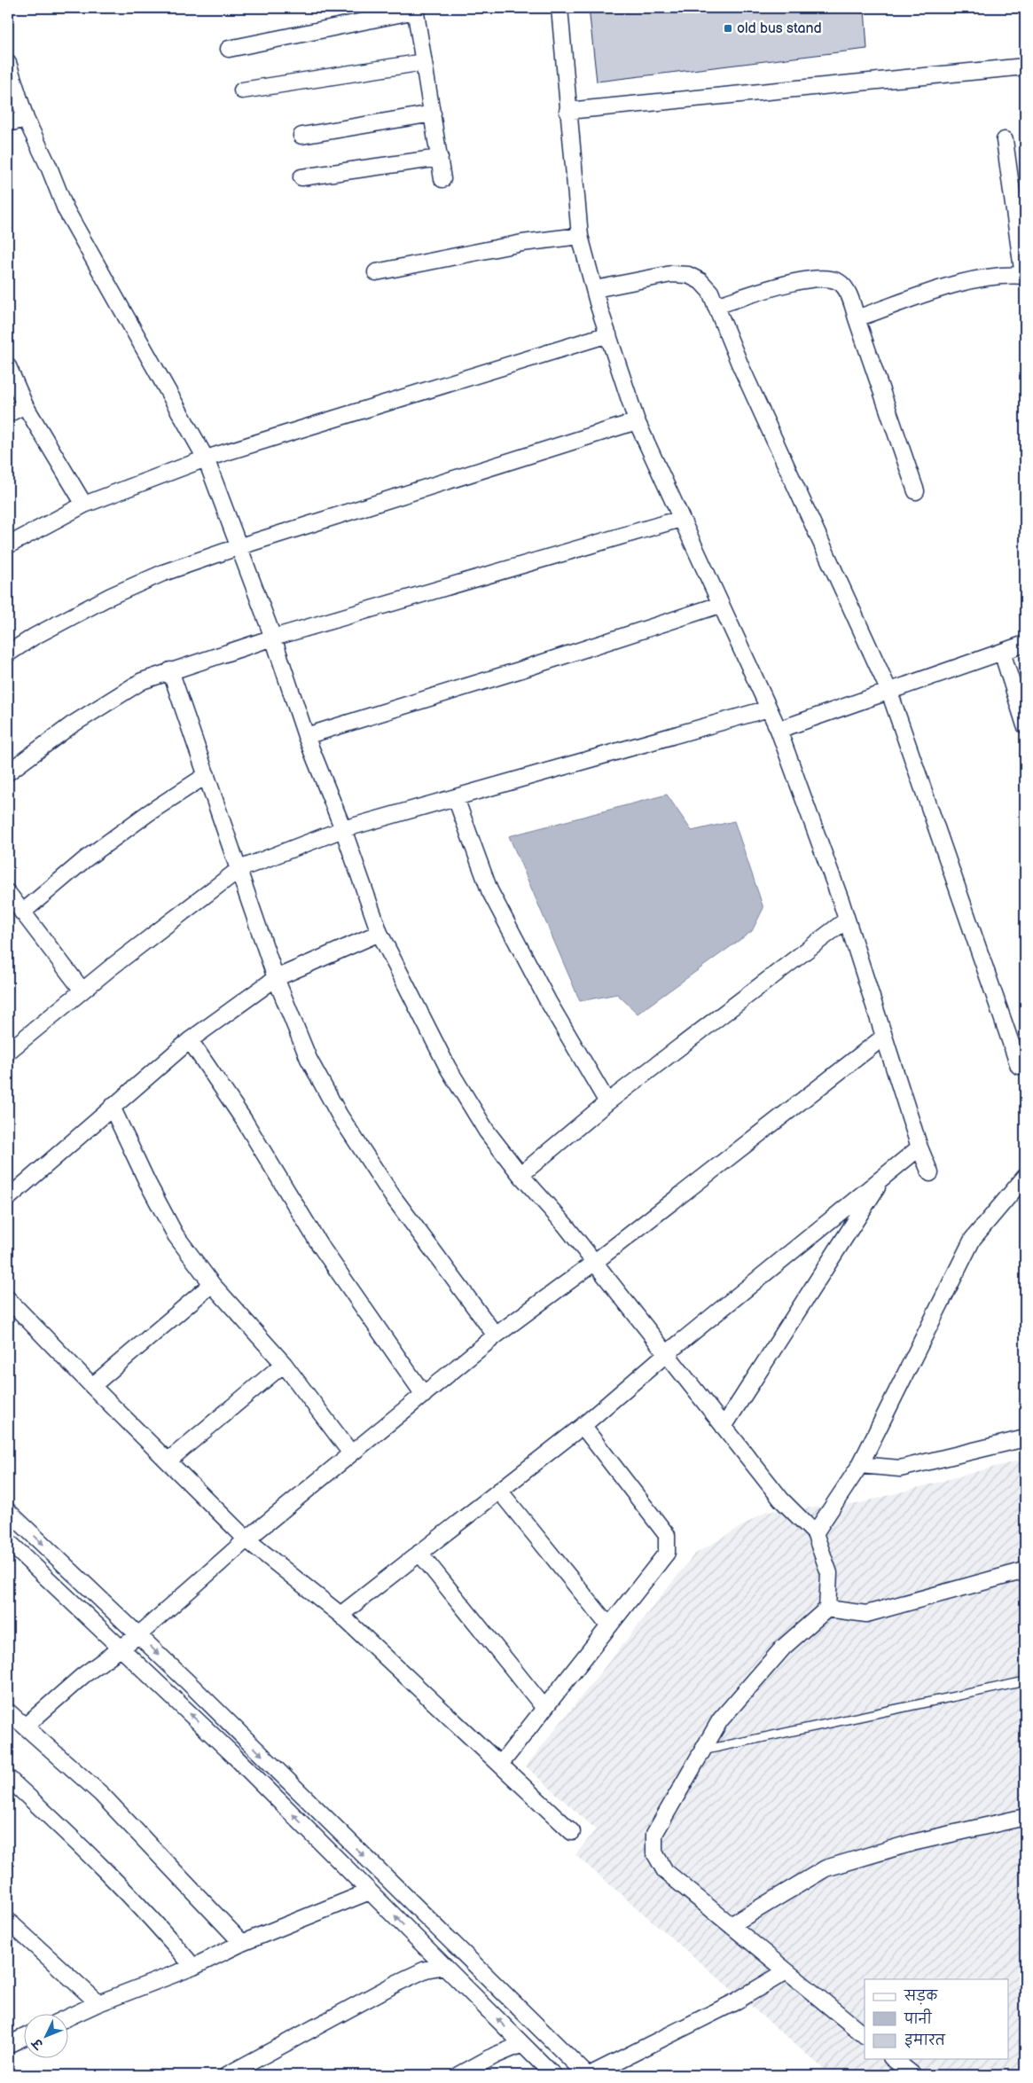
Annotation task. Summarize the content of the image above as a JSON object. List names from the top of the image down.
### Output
{
  "places": {
    "transit": ["old bus stand"]
  },
  "legend": ["सड़क", "पानी", "इमारत"],
  "north": "bottom left"
}
